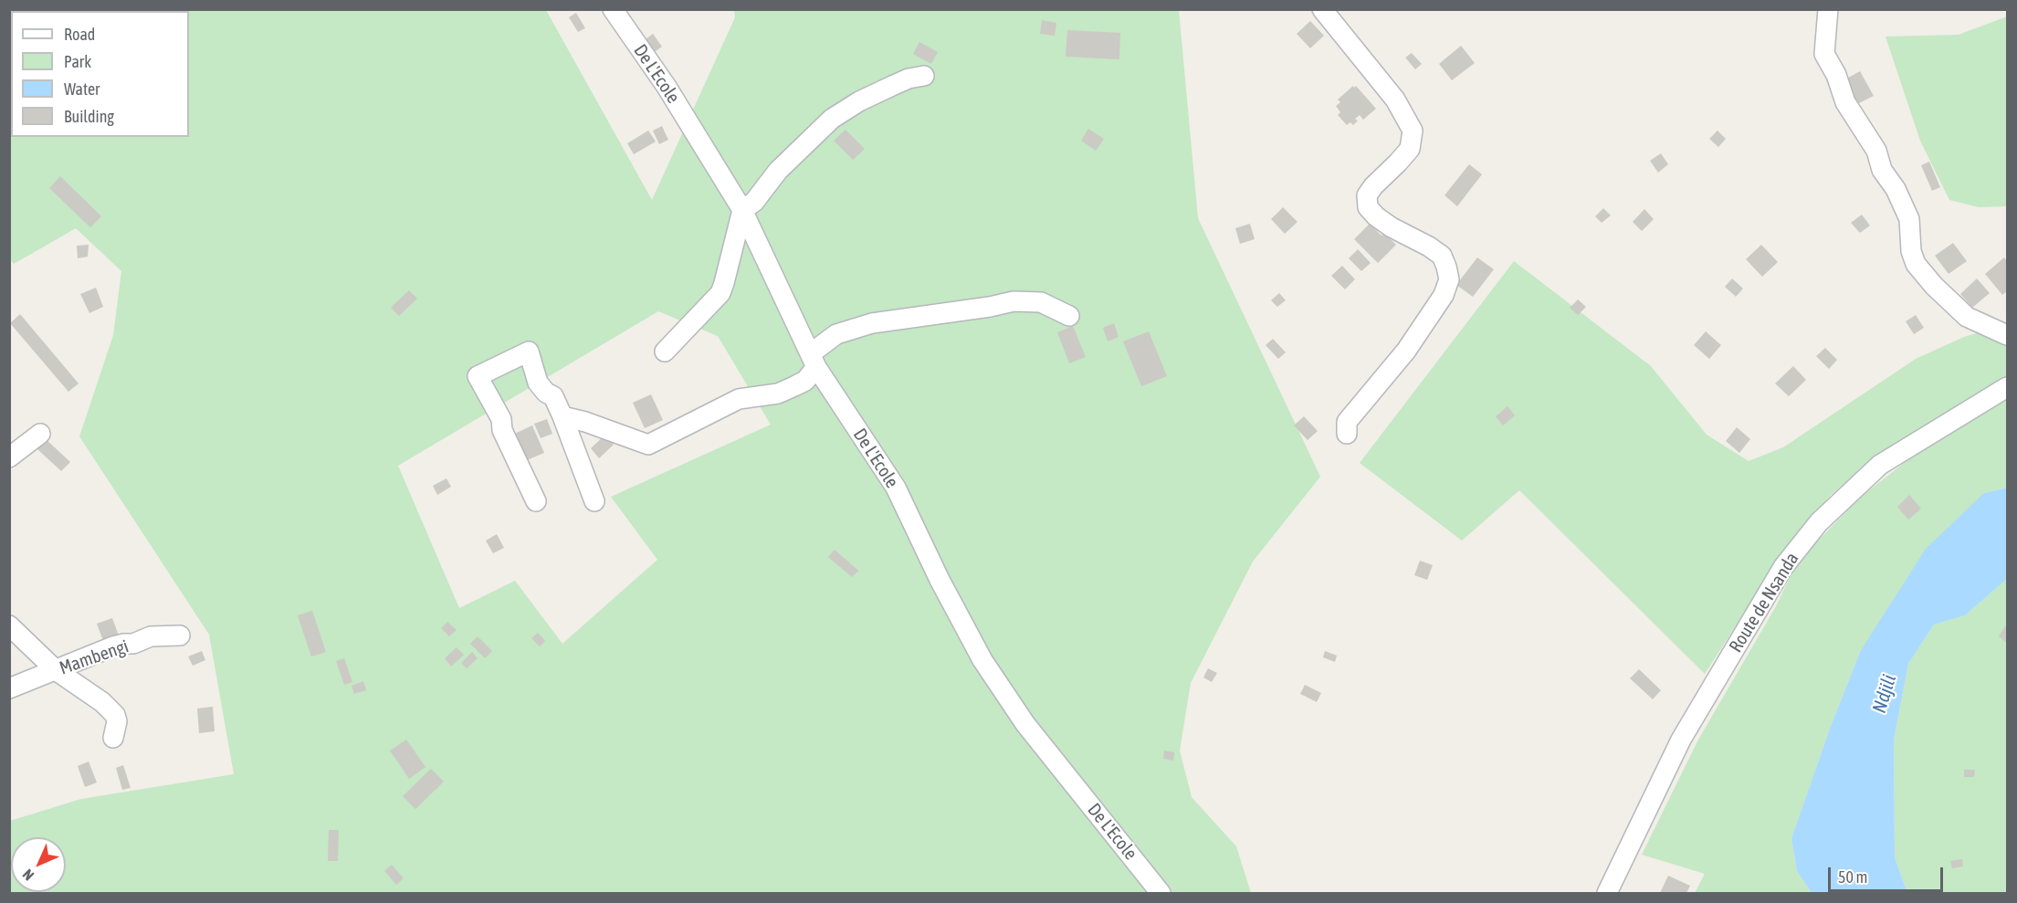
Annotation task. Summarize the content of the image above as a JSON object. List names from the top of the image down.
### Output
{
  "streets": {
    "street": ["De L'Ecole", "Route de Nsanda", "Mambengi"]
  },
  "water": ["Ndjili"],
  "legend": [
    "Road",
    "Park",
    "Water",
    "Building"
  ],
  "scale_bar": "50 m",
  "north": "bottom left"
}
